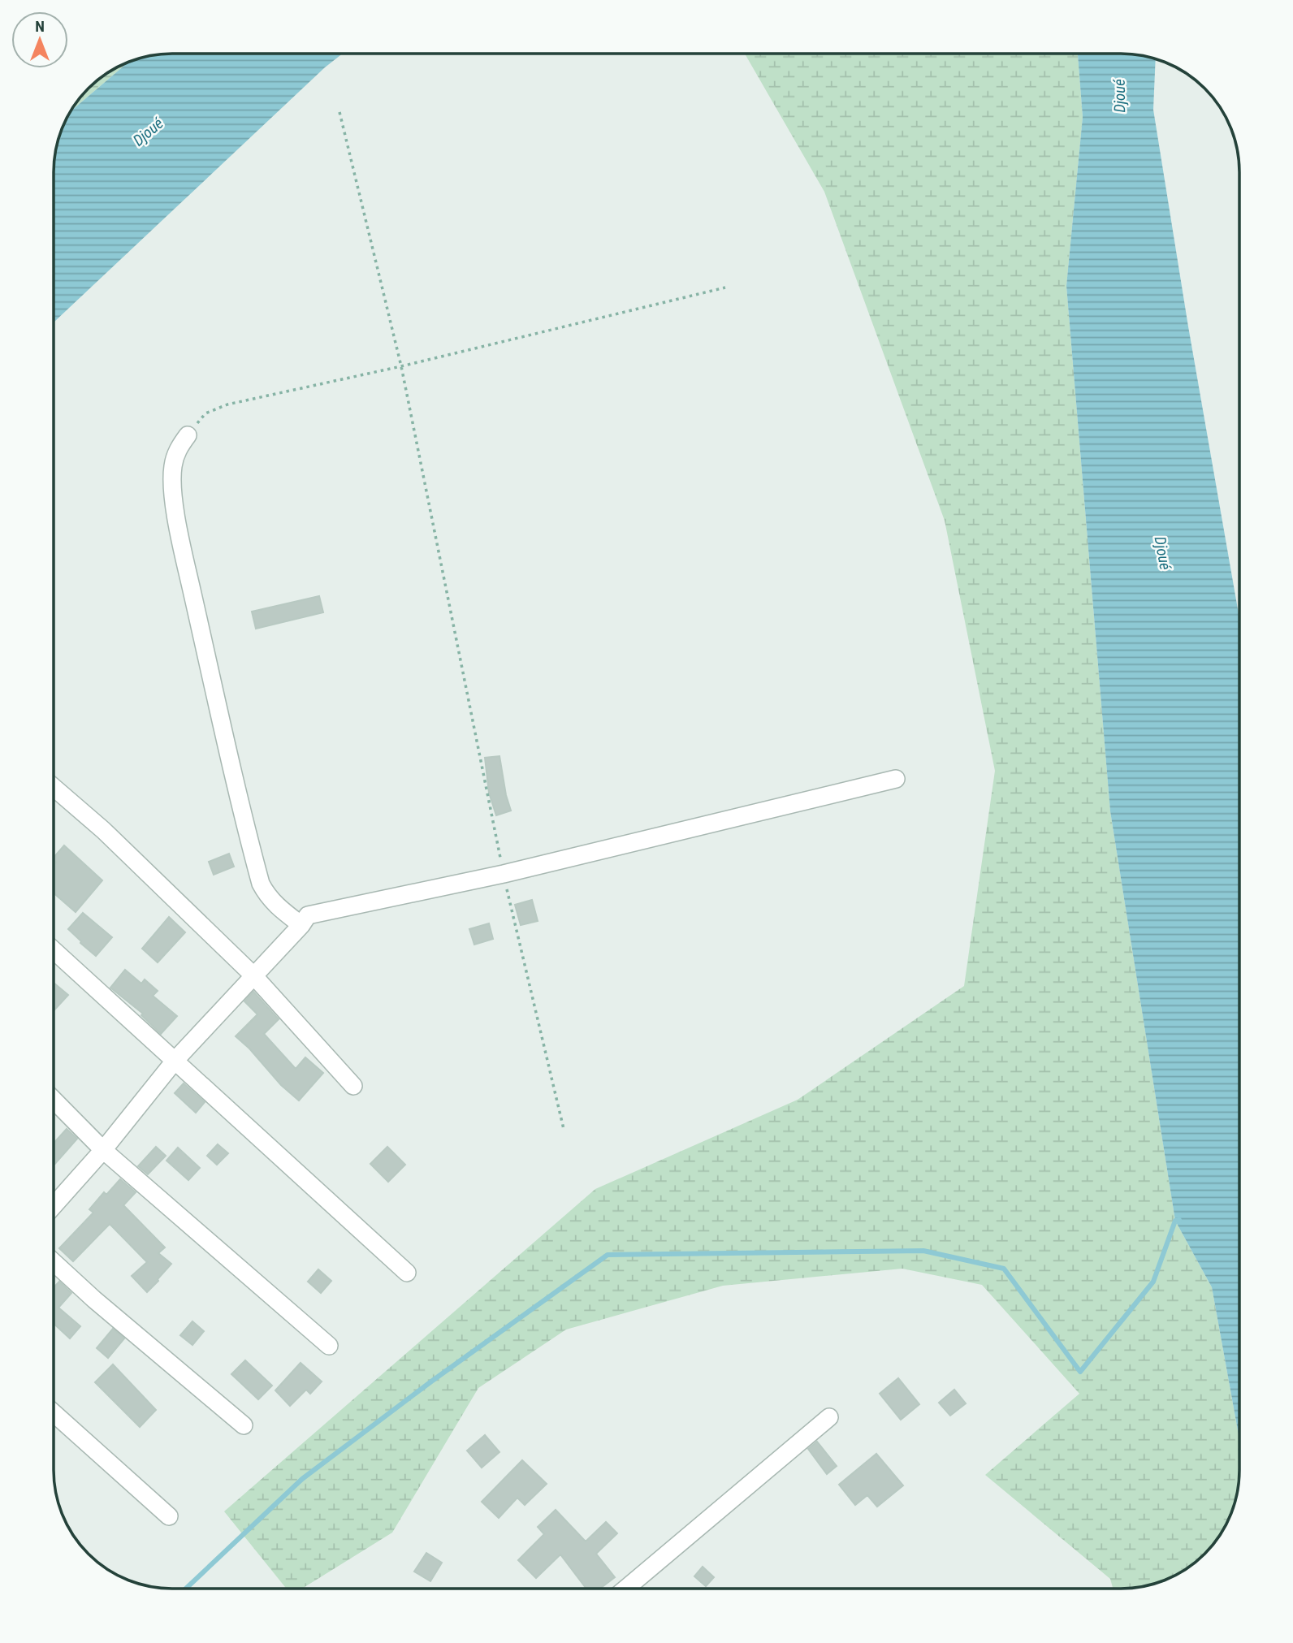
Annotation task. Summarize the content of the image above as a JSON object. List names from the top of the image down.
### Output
{
  "water": ["Djoué"],
  "north": "top"
}
